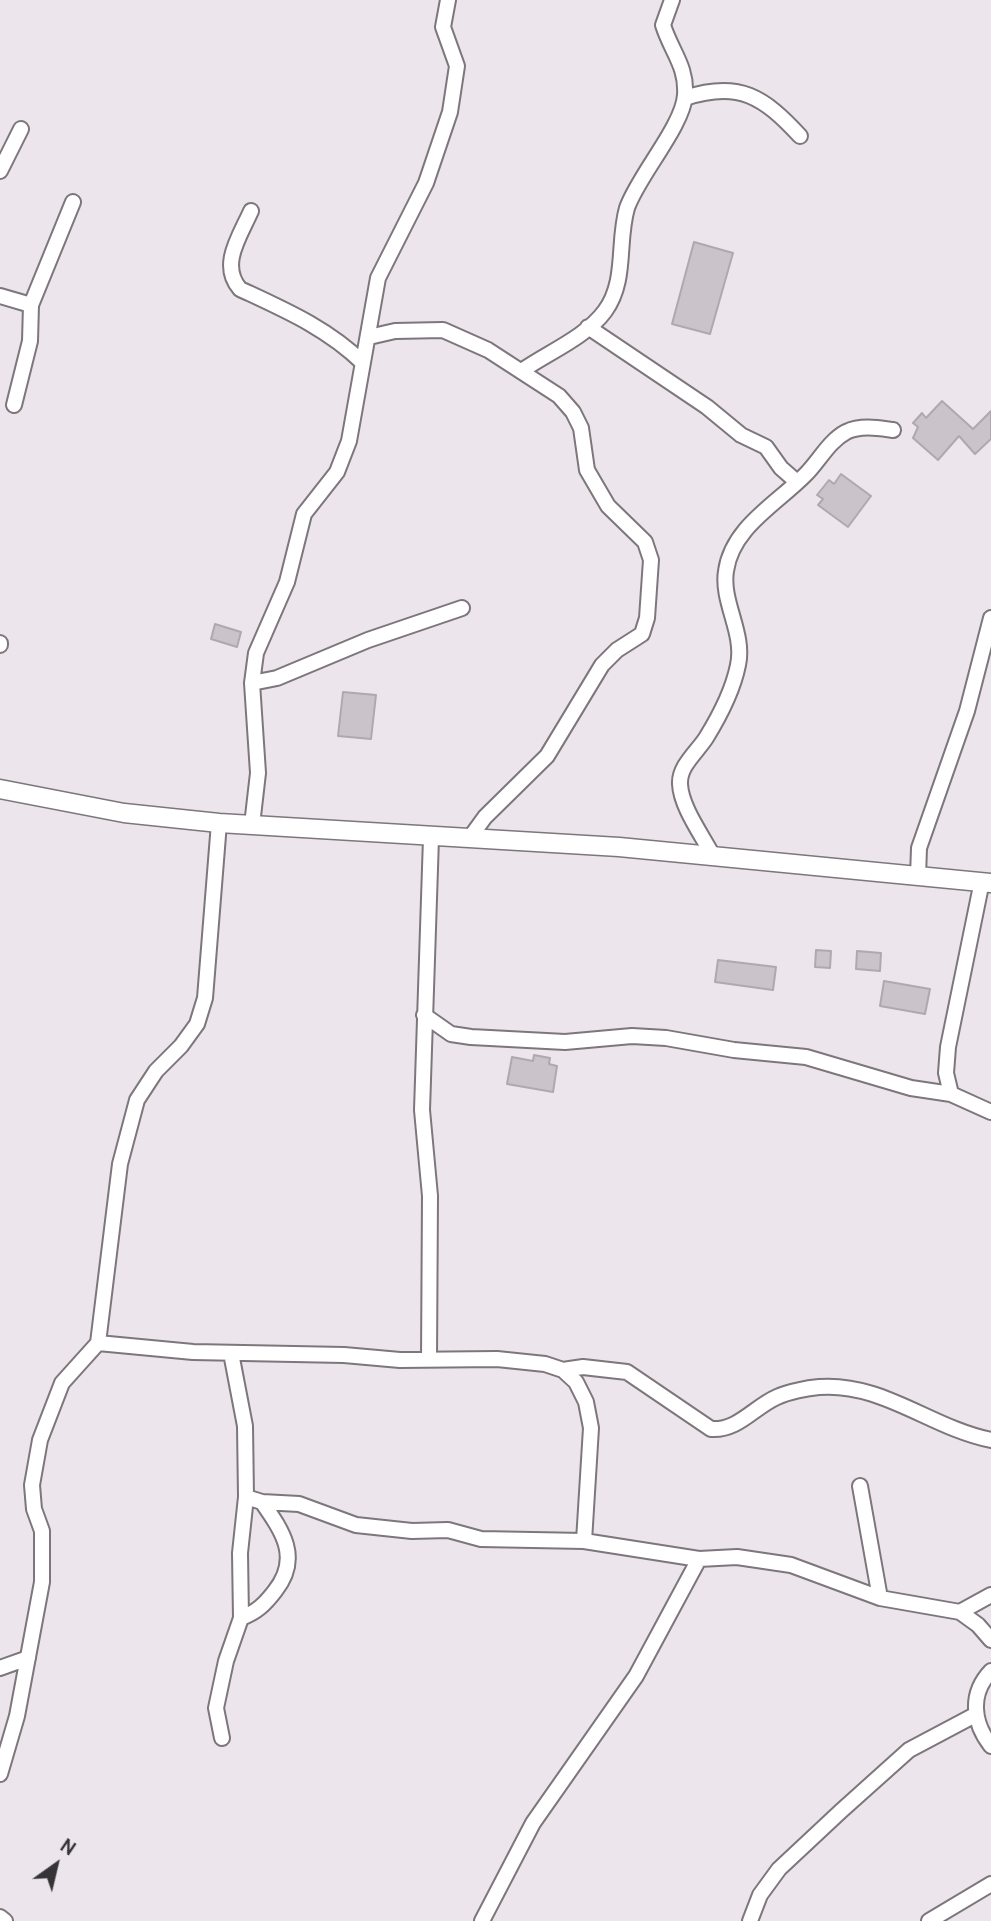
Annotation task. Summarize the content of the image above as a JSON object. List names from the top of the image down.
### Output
{
  "north": "top right"
}
